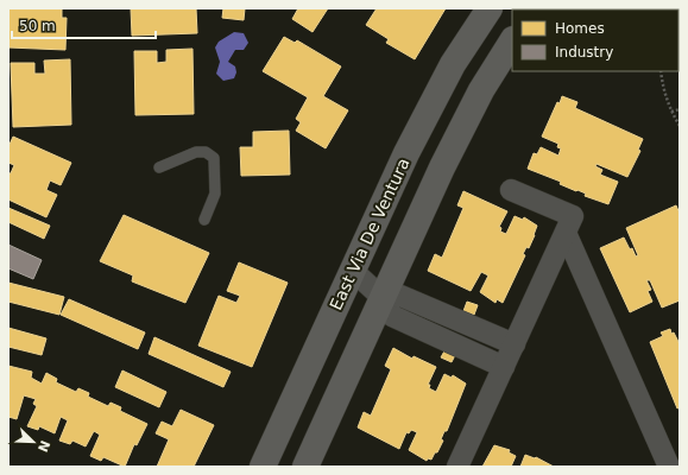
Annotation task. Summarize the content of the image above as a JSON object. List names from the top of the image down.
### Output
{
  "streets": {
    "main road": ["East Via De Ventura"]
  },
  "legend": ["Homes", "Industry"],
  "scale_bar": "50 m",
  "north": "bottom right"
}
